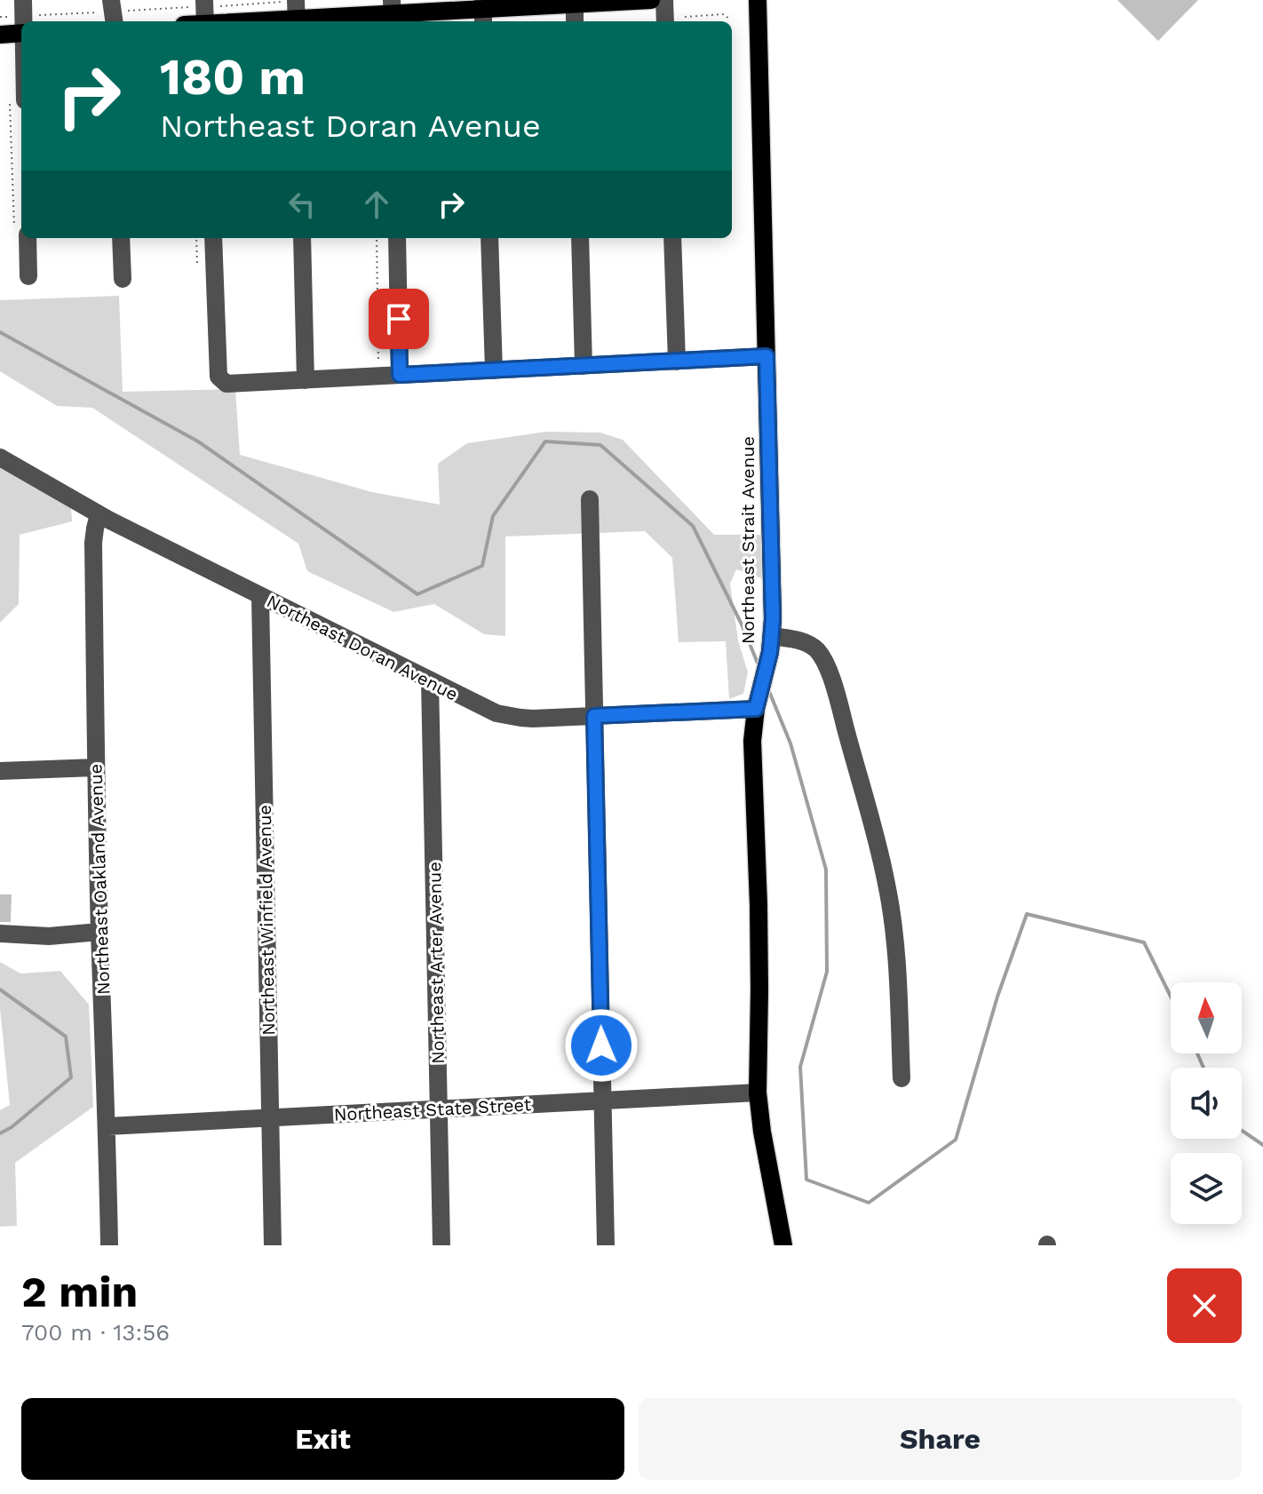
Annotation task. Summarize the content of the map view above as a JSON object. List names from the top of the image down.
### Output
{
  "streets": {
    "main road": ["Northeast Strait Avenue"],
    "street": [
      "Northeast Doran Avenue",
      "Northeast Oakland Avenue",
      "Northeast Winfield Avenue",
      "Northeast Arter Avenue",
      "Northeast State Street"
    ]
  },
  "crossings": [
    ["Northeast Strait Avenue", "Northeast Doran Avenue"],
    ["Northeast Strait Avenue", "Northeast State Street"],
    ["Northeast Doran Avenue", "Northeast Oakland Avenue"],
    ["Northeast Doran Avenue", "Northeast Winfield Avenue"],
    ["Northeast Doran Avenue", "Northeast Arter Avenue"],
    ["Northeast Oakland Avenue", "Northeast State Street"],
    ["Northeast Winfield Avenue", "Northeast State Street"],
    ["Northeast Arter Avenue", "Northeast State Street"]
  ],
  "north": "top",
  "page": {
    "turn": ["180 m", "Northeast Doran Avenue"],
    "heading": ["2 min", "700 m · 13:56"],
    "buttons": ["Exit", "Share"]
  }
}
